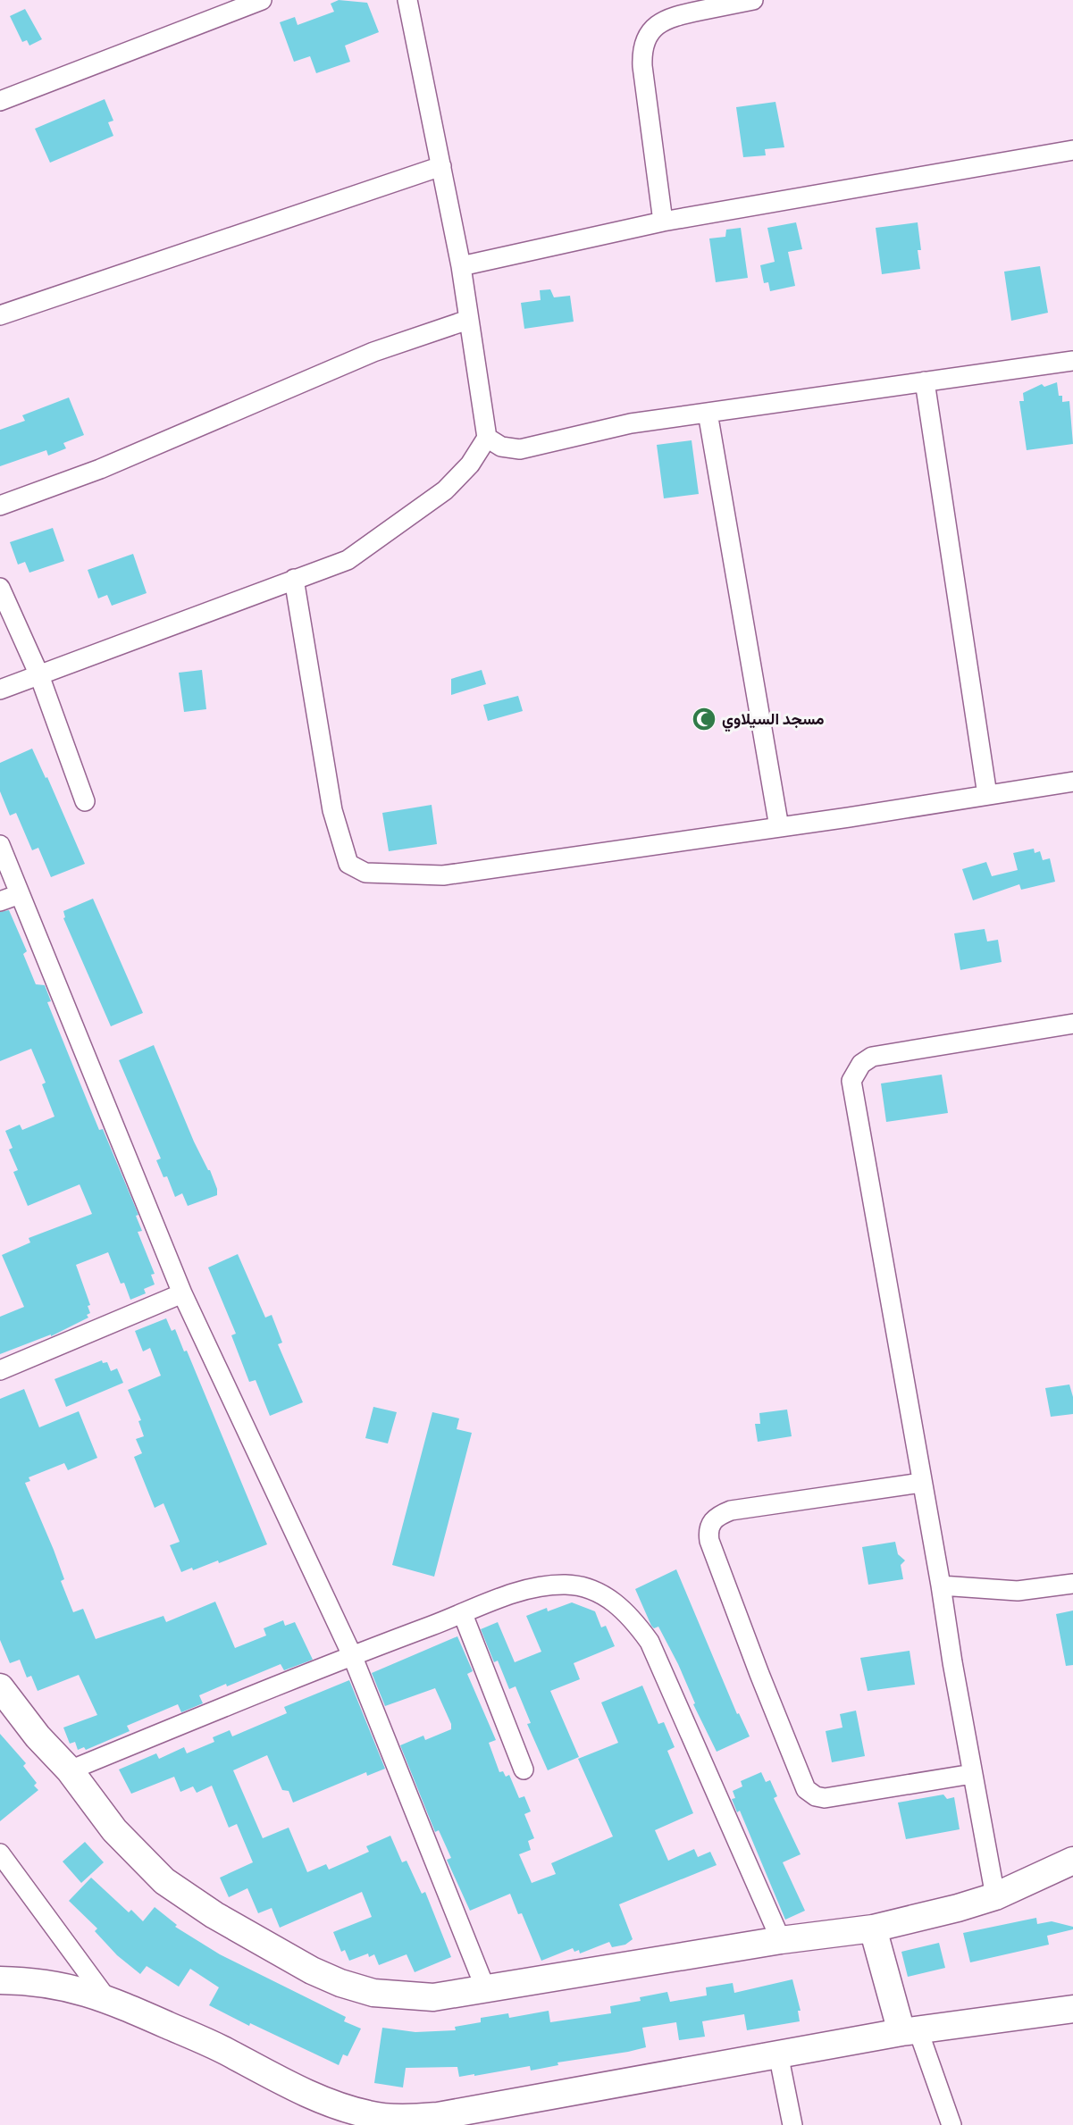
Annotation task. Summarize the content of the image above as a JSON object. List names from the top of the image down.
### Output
{
  "places": {
    "mosque": ["مسجد السيلاوي"]
  }
}
